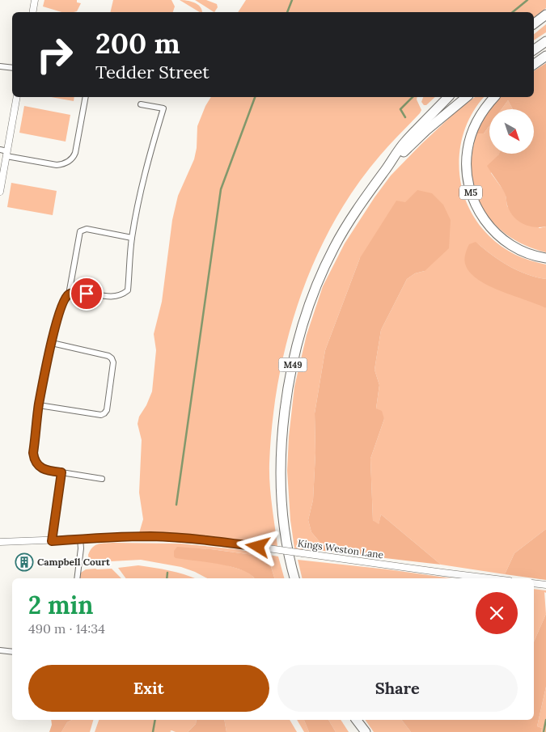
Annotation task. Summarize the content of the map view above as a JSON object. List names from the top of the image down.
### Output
{
  "streets": {
    "highway": ["M5", "M49"],
    "street": ["Kings Weston Lane"]
  },
  "places": {
    "building": ["Campbell Court"]
  },
  "north": "bottom right",
  "page": {
    "turn": ["200 m", "Tedder Street"],
    "heading": ["2 min", "490 m · 14:34"],
    "buttons": ["Exit", "Share"]
  }
}
